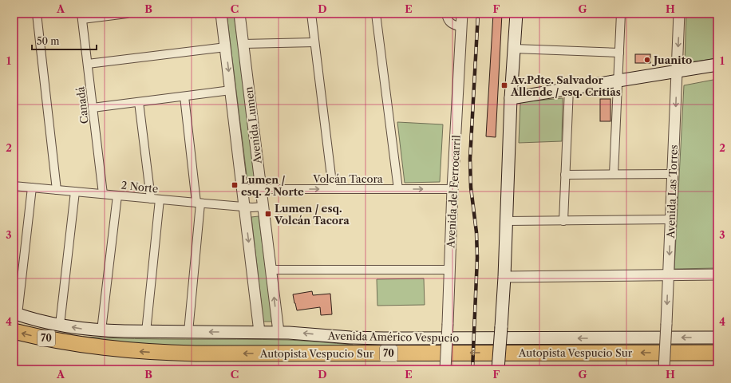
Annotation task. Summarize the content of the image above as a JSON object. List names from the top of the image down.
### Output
{
  "streets": {
    "highway": ["70", "Autopista Vespucio Sur"],
    "main road": ["Avenida Américo Vespucio"],
    "street": [
      "Canadá",
      "Avenida Lumen",
      "Volcán Tacora",
      "2 Norte",
      "Avenida del Ferrocarril",
      "Avenida Las Torres"
    ]
  },
  "crossings": [
    ["Canadá", "2 Norte"],
    ["Avenida Lumen", "Volcán Tacora"],
    ["Avenida Lumen", "2 Norte"],
    ["Avenida Lumen", "Avenida Américo Vespucio"],
    ["Volcán Tacora", "Avenida del Ferrocarril"]
  ],
  "one_way": ["Volcán Tacora", "Avenida Américo Vespucio", "Autopista Vespucio Sur"],
  "places": {
    "other": ["Juanito"],
    "transit": ["Av.Pdte. Salvador Allende / esq. Critias", "Lumen / esq. 2 Norte", "Lumen / esq. Volcán Tacora"]
  },
  "scale_bar": "50 m",
  "grid": {
    "columns": [
      "A",
      "B",
      "C",
      "D",
      "E",
      "F",
      "G",
      "H"
    ],
    "rows": [
      "1",
      "2",
      "3",
      "4"
    ]
  }
}
